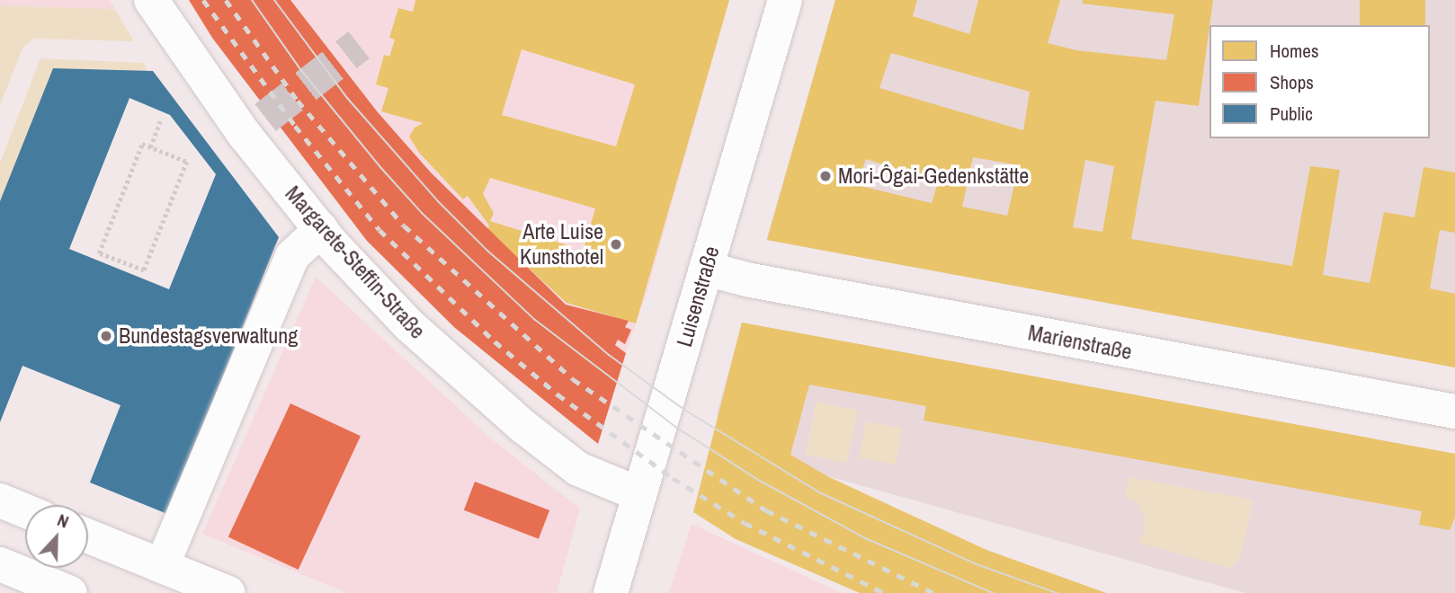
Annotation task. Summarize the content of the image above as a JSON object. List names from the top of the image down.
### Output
{
  "streets": {
    "street": ["Margarete-Steffin-Straße", "Luisenstraße", "Marienstraße"]
  },
  "crossings": [
    ["Margarete-Steffin-Straße", "Luisenstraße"],
    ["Luisenstraße", "Marienstraße"]
  ],
  "places": ["Mori-Ôgai-Gedenkstätte", "Arte Luise Kunsthotel", "Bundestagsverwaltung"],
  "legend": ["Homes", "Shops", "Public"],
  "north": "top"
}
